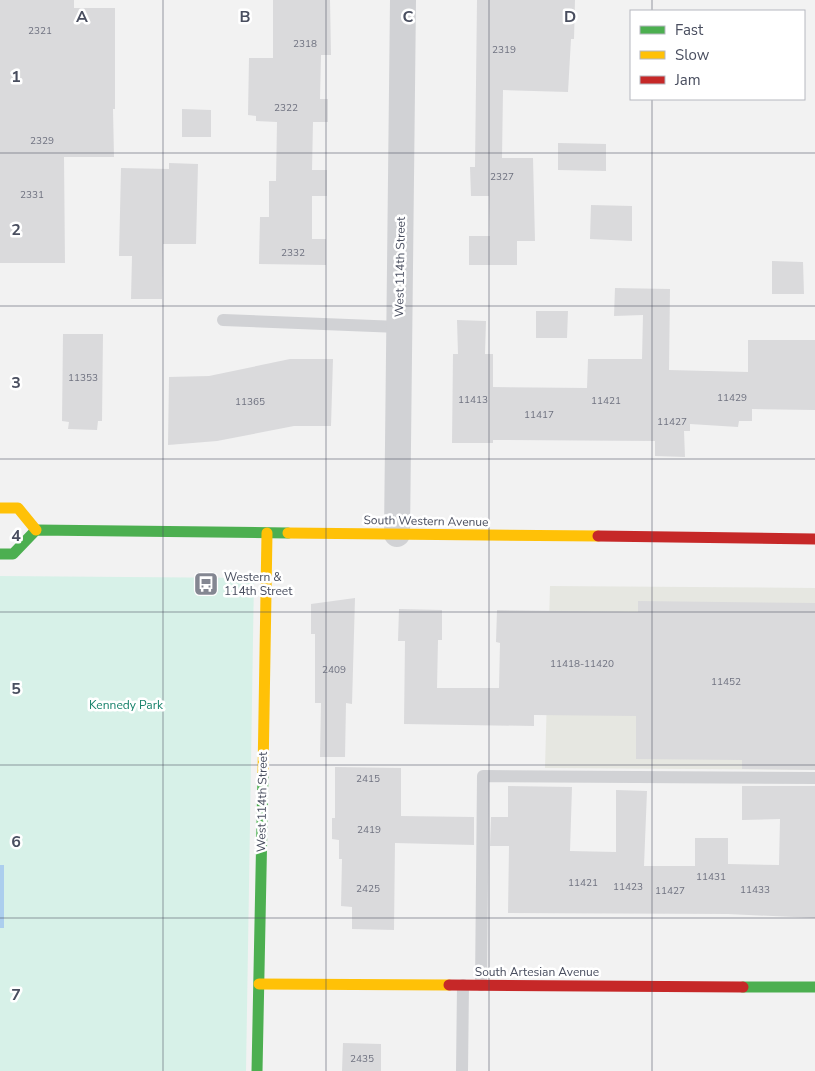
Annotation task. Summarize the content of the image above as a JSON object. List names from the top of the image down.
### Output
{
  "streets": {
    "street": ["West 114th Street", "South Western Avenue", "South Artesian Avenue"]
  },
  "crossings": [
    ["West 114th Street", "South Western Avenue"],
    ["West 114th Street", "South Artesian Avenue"]
  ],
  "parks": ["Kennedy Park"],
  "places": {
    "bus stop": ["Western & 114th Street"]
  },
  "house_numbers": [
    "2321",
    "2318",
    "2319",
    "2322",
    "2329",
    "2327",
    "2331",
    "2332",
    "11353",
    "11429",
    "11413",
    "11421",
    "11365",
    "11417",
    "11427",
    "11418-11420",
    "2409",
    "11452",
    "2415",
    "2419",
    "11431",
    "11421",
    "11423",
    "2425",
    "11433",
    "11427",
    "2435"
  ],
  "legend": ["Fast", "Slow", "Jam"],
  "grid": {
    "columns": [
      "A",
      "B",
      "C",
      "D"
    ],
    "rows": [
      "1",
      "2",
      "3",
      "4",
      "5",
      "6",
      "7"
    ]
  }
}
